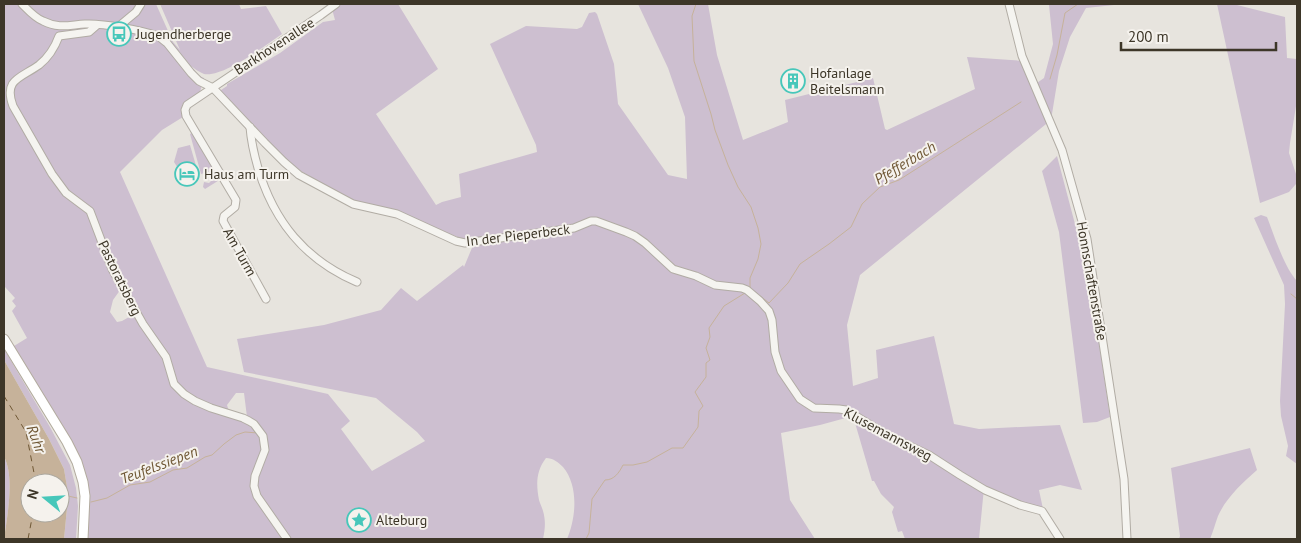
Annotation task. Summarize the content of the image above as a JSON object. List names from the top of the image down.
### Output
{
  "streets": {
    "street": [
      "Barkhovenallee",
      "In der Pieperbeck",
      "Am Turm",
      "Pastoratsberg",
      "Honnschaftenstraße",
      "Klusemannsweg"
    ]
  },
  "crossings": [
    ["Barkhovenallee", "In der Pieperbeck"],
    ["Barkhovenallee", "Am Turm"],
    ["In der Pieperbeck", "Am Turm"],
    ["In der Pieperbeck", "Pastoratsberg"],
    ["In der Pieperbeck", "Klusemannsweg"]
  ],
  "water": ["Pfefferbach", "Ruhr", "Teufelssiepen"],
  "places": {
    "bus stop": ["Jugendherberge"],
    "building": ["Hofanlage Beitelsmann"],
    "hotel": ["Haus am Turm"],
    "place": ["Alteburg"]
  },
  "scale_bar": "200 m",
  "north": "left"
}
